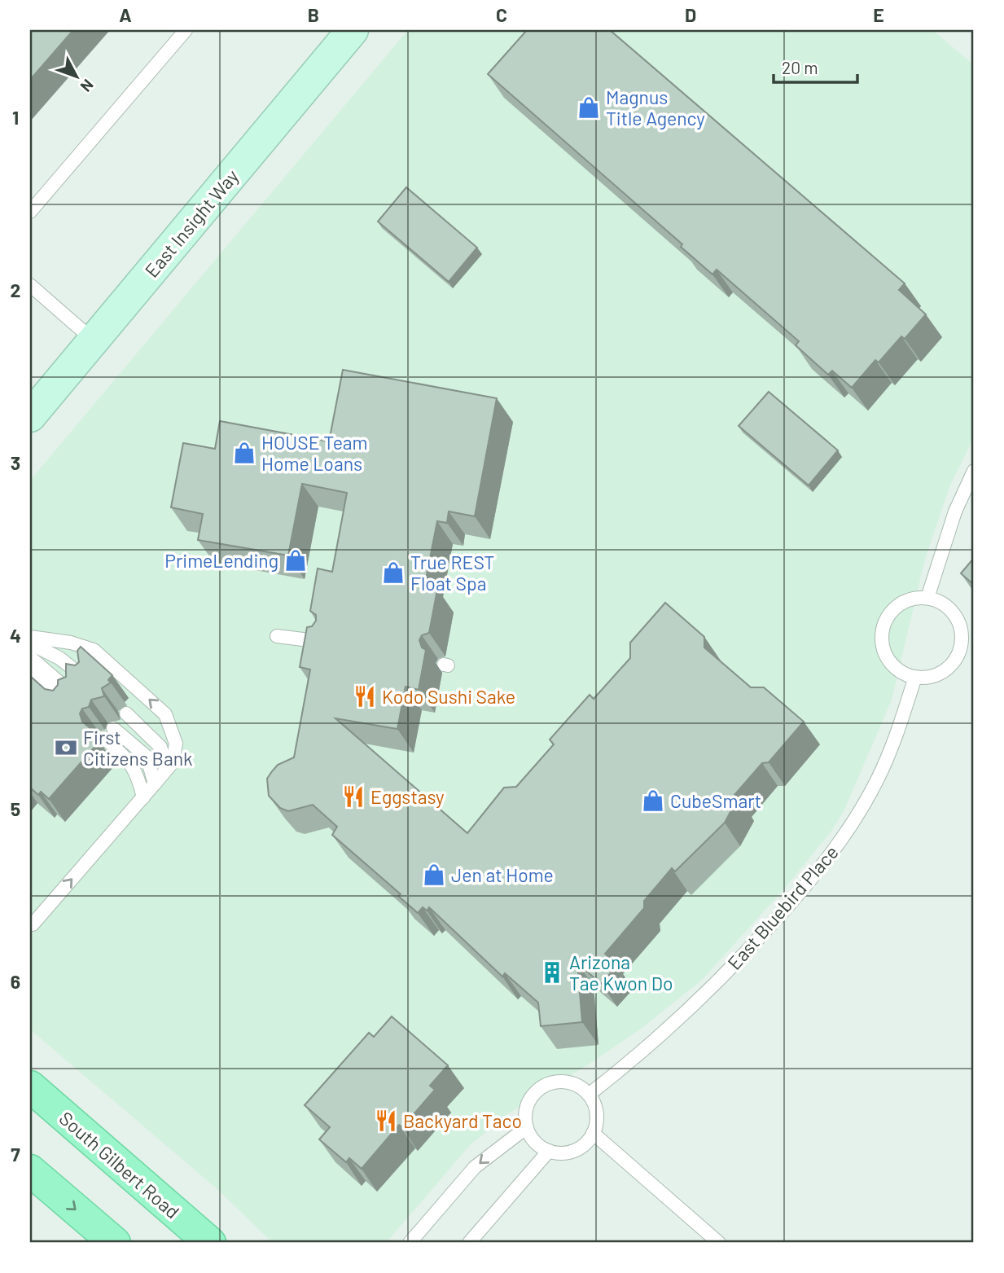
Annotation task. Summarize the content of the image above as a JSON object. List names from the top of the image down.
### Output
{
  "streets": {
    "main road": ["South Gilbert Road"],
    "street": ["East Insight Way"],
    "lane": ["East Bluebird Place"]
  },
  "places": {
    "shop": [
      "Magnus Title Agency",
      "HOUSE Team Home Loans",
      "PrimeLending",
      "True REST Float Spa",
      "CubeSmart",
      "Jen at Home"
    ],
    "restaurant": ["Kodo Sushi Sake", "Eggstasy", "Backyard Taco"],
    "bank": ["First Citizens Bank"],
    "building": ["Arizona Tae Kwon Do"]
  },
  "scale_bar": "20 m",
  "north": "bottom right",
  "grid": {
    "columns": [
      "A",
      "B",
      "C",
      "D",
      "E"
    ],
    "rows": [
      "1",
      "2",
      "3",
      "4",
      "5",
      "6",
      "7"
    ]
  }
}
